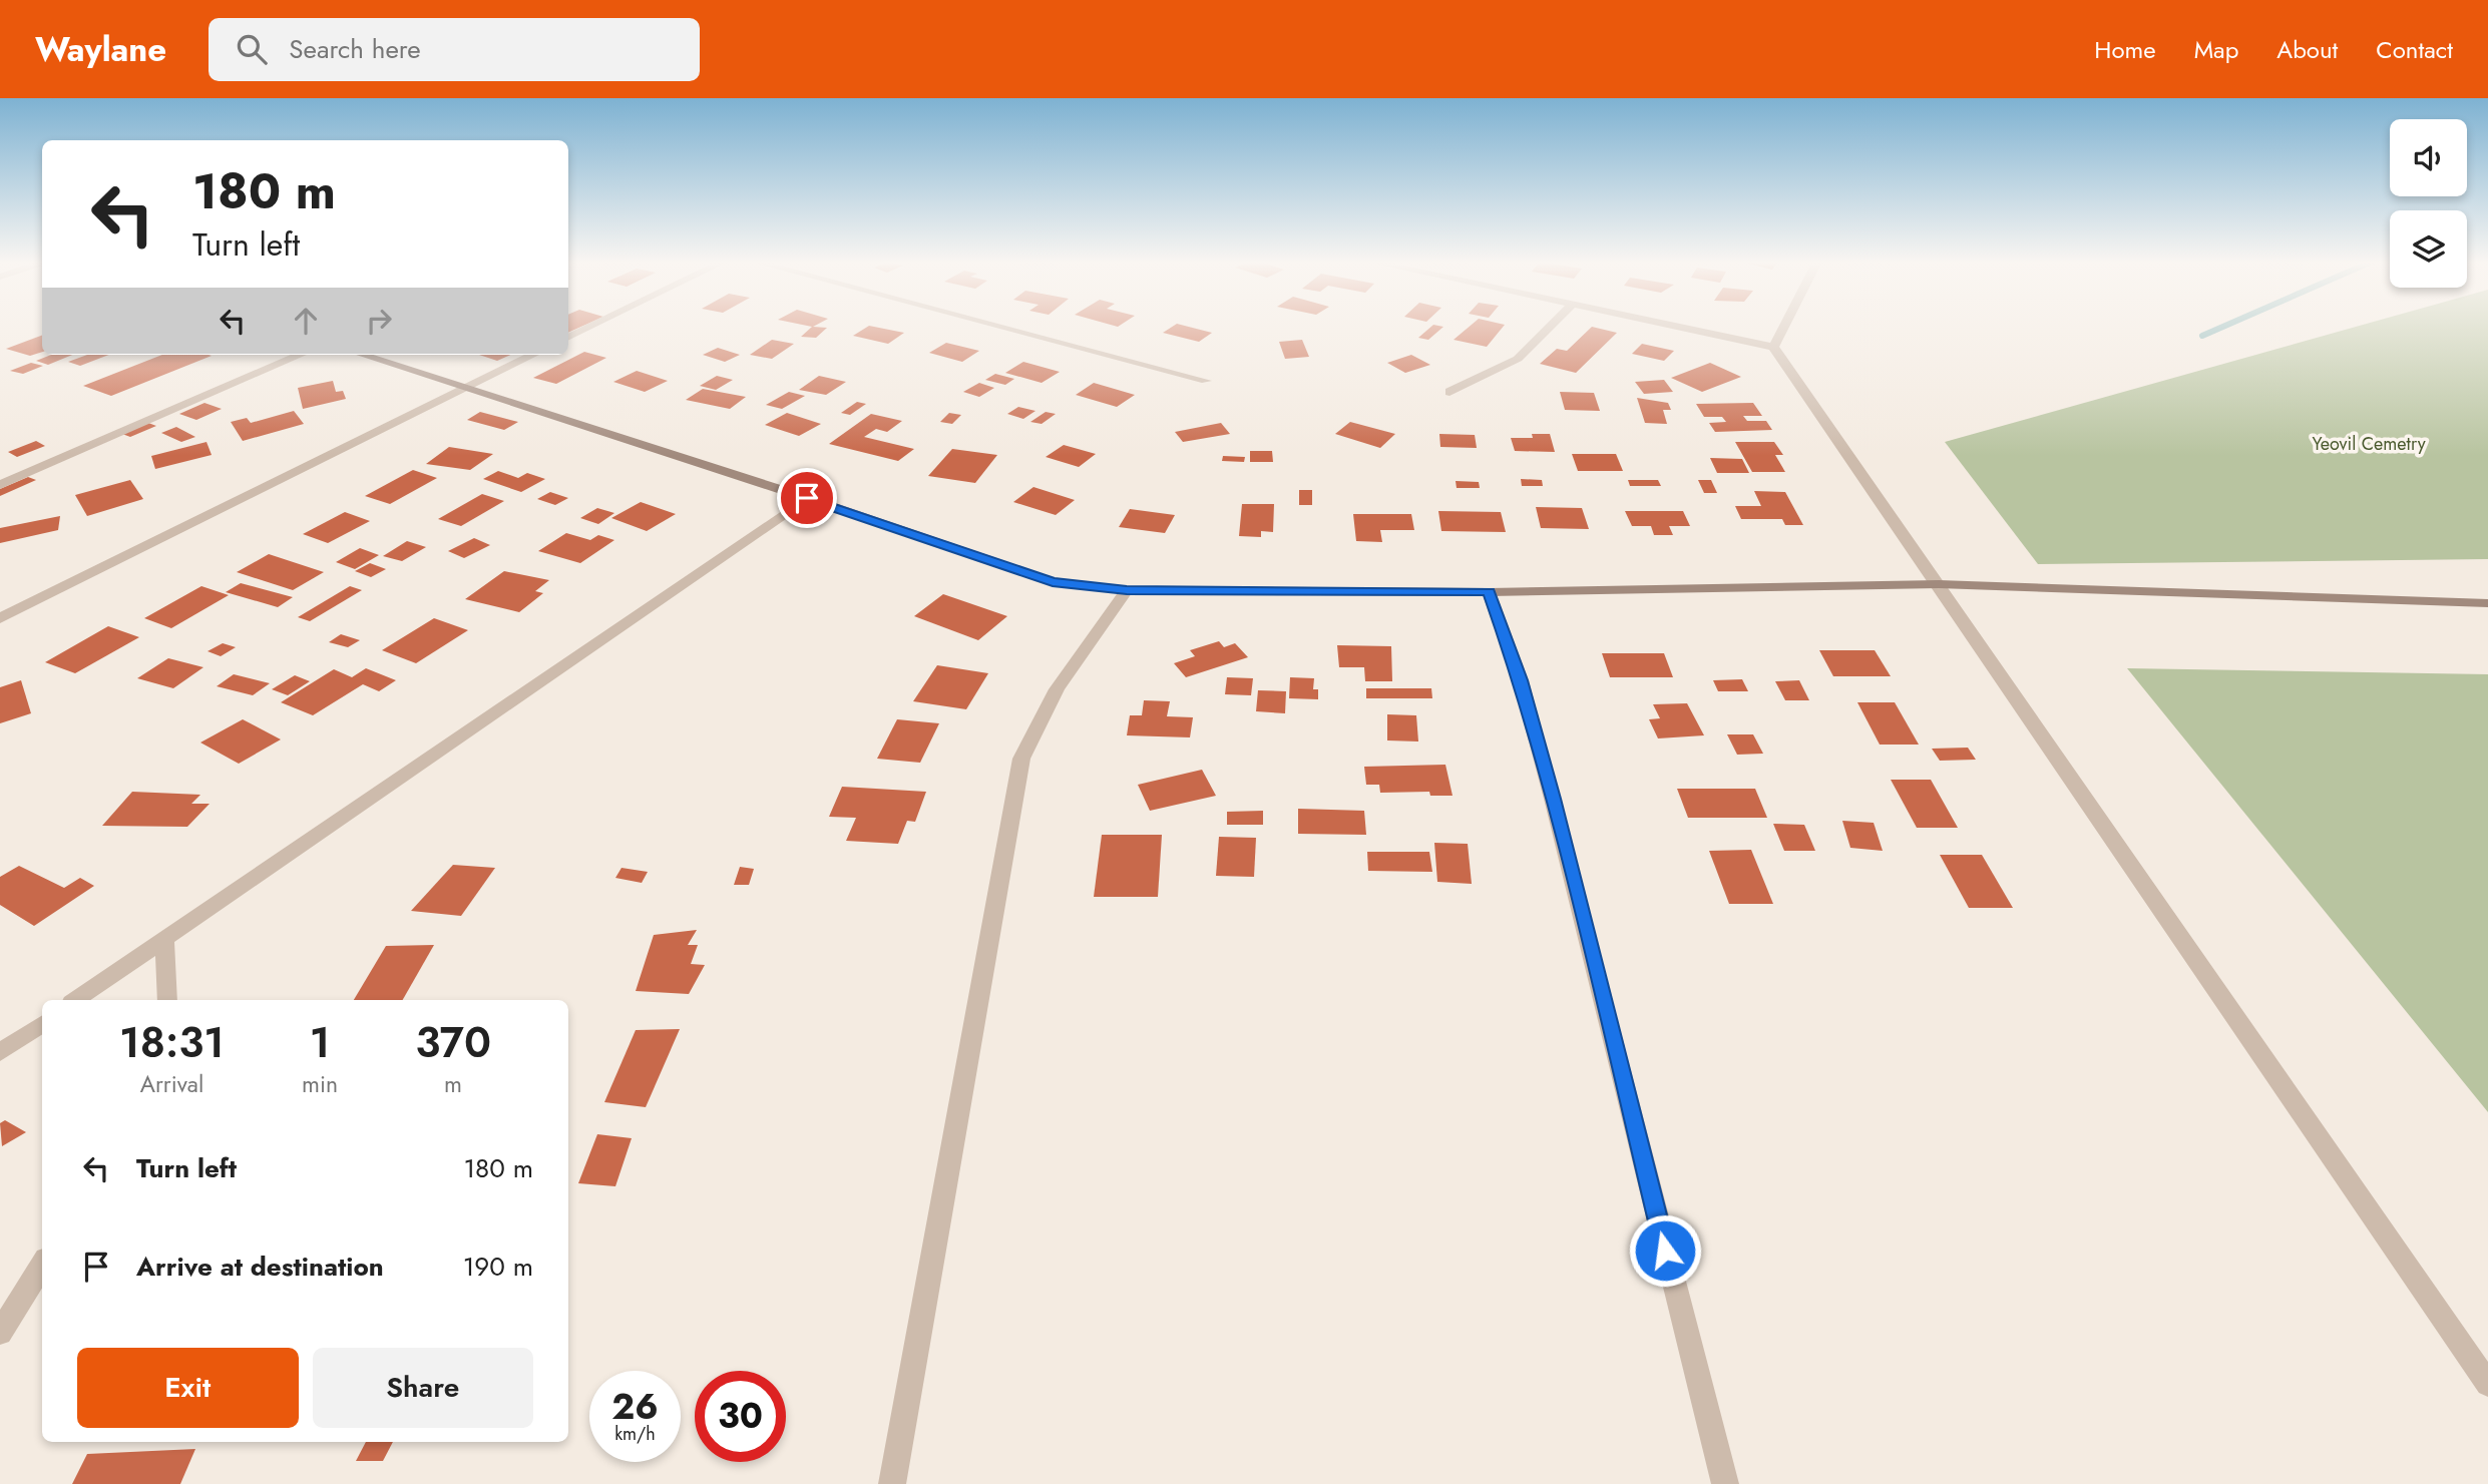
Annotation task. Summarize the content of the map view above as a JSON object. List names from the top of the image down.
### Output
{
  "parks": ["Yeovil Cemetry"],
  "page": {
    "header": "Waylane",
    "search": "Search here",
    "nav": [
      "Home",
      "Map",
      "About",
      "Contact"
    ],
    "turn": ["180 m", "Turn left"],
    "eta": [
      "18:31",
      "Arrival",
      "1",
      "min",
      "370",
      "m"
    ],
    "list": [
      {
        "name": "Turn left",
        "value": "180 m"
      },
      {
        "name": "Arrive at destination",
        "value": "190 m"
      }
    ],
    "buttons": ["Exit", "Share"],
    "speed": "26 km/h",
    "limit": "30"
  }
}
